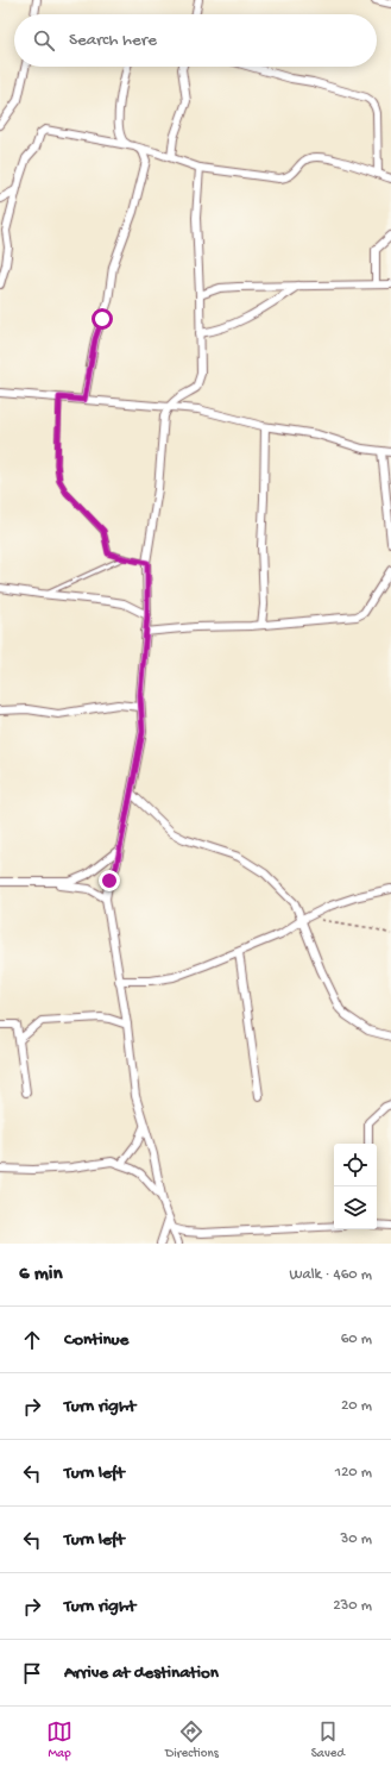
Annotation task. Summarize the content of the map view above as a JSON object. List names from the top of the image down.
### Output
{
  "page": {
    "search": "Search here",
    "heading": ["6 min", "Walk · 460 m"],
    "list": [
      ["Continue", "60 m"],
      ["Turn right", "20 m"],
      ["Turn left", "120 m"],
      ["Turn left", "30 m"],
      ["Turn right", "230 m"],
      "Arrive at destination"
    ],
    "nav": ["Map", "Directions", "Saved"]
  }
}
